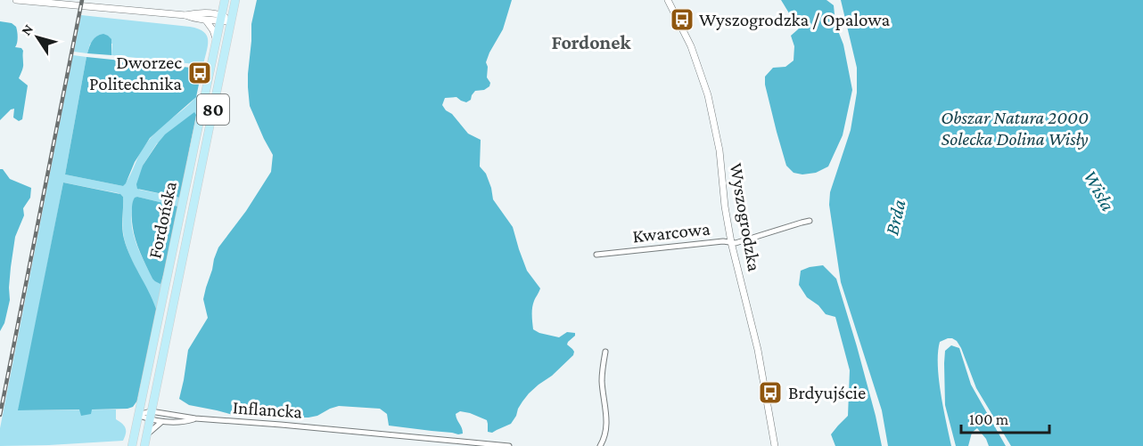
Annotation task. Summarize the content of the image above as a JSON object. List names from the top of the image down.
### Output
{
  "streets": {
    "main road": ["80", "Fordońska"],
    "street": ["Wyszogrodzka", "Kwarcowa", "Inflancka"]
  },
  "crossings": [
    ["Wyszogrodzka", "Kwarcowa"],
    ["Fordońska", "Inflancka"]
  ],
  "districts": ["Fordonek"],
  "water": ["Wisła", "Brda"],
  "parks": ["Obszar Natura 2000 Solecka Dolina Wisły"],
  "places": {
    "bus stop": ["Wyszogrodzka / Opalowa", "Dworzec Politechnika", "Brdyujście"]
  },
  "scale_bar": "100 m",
  "north": "top left"
}
